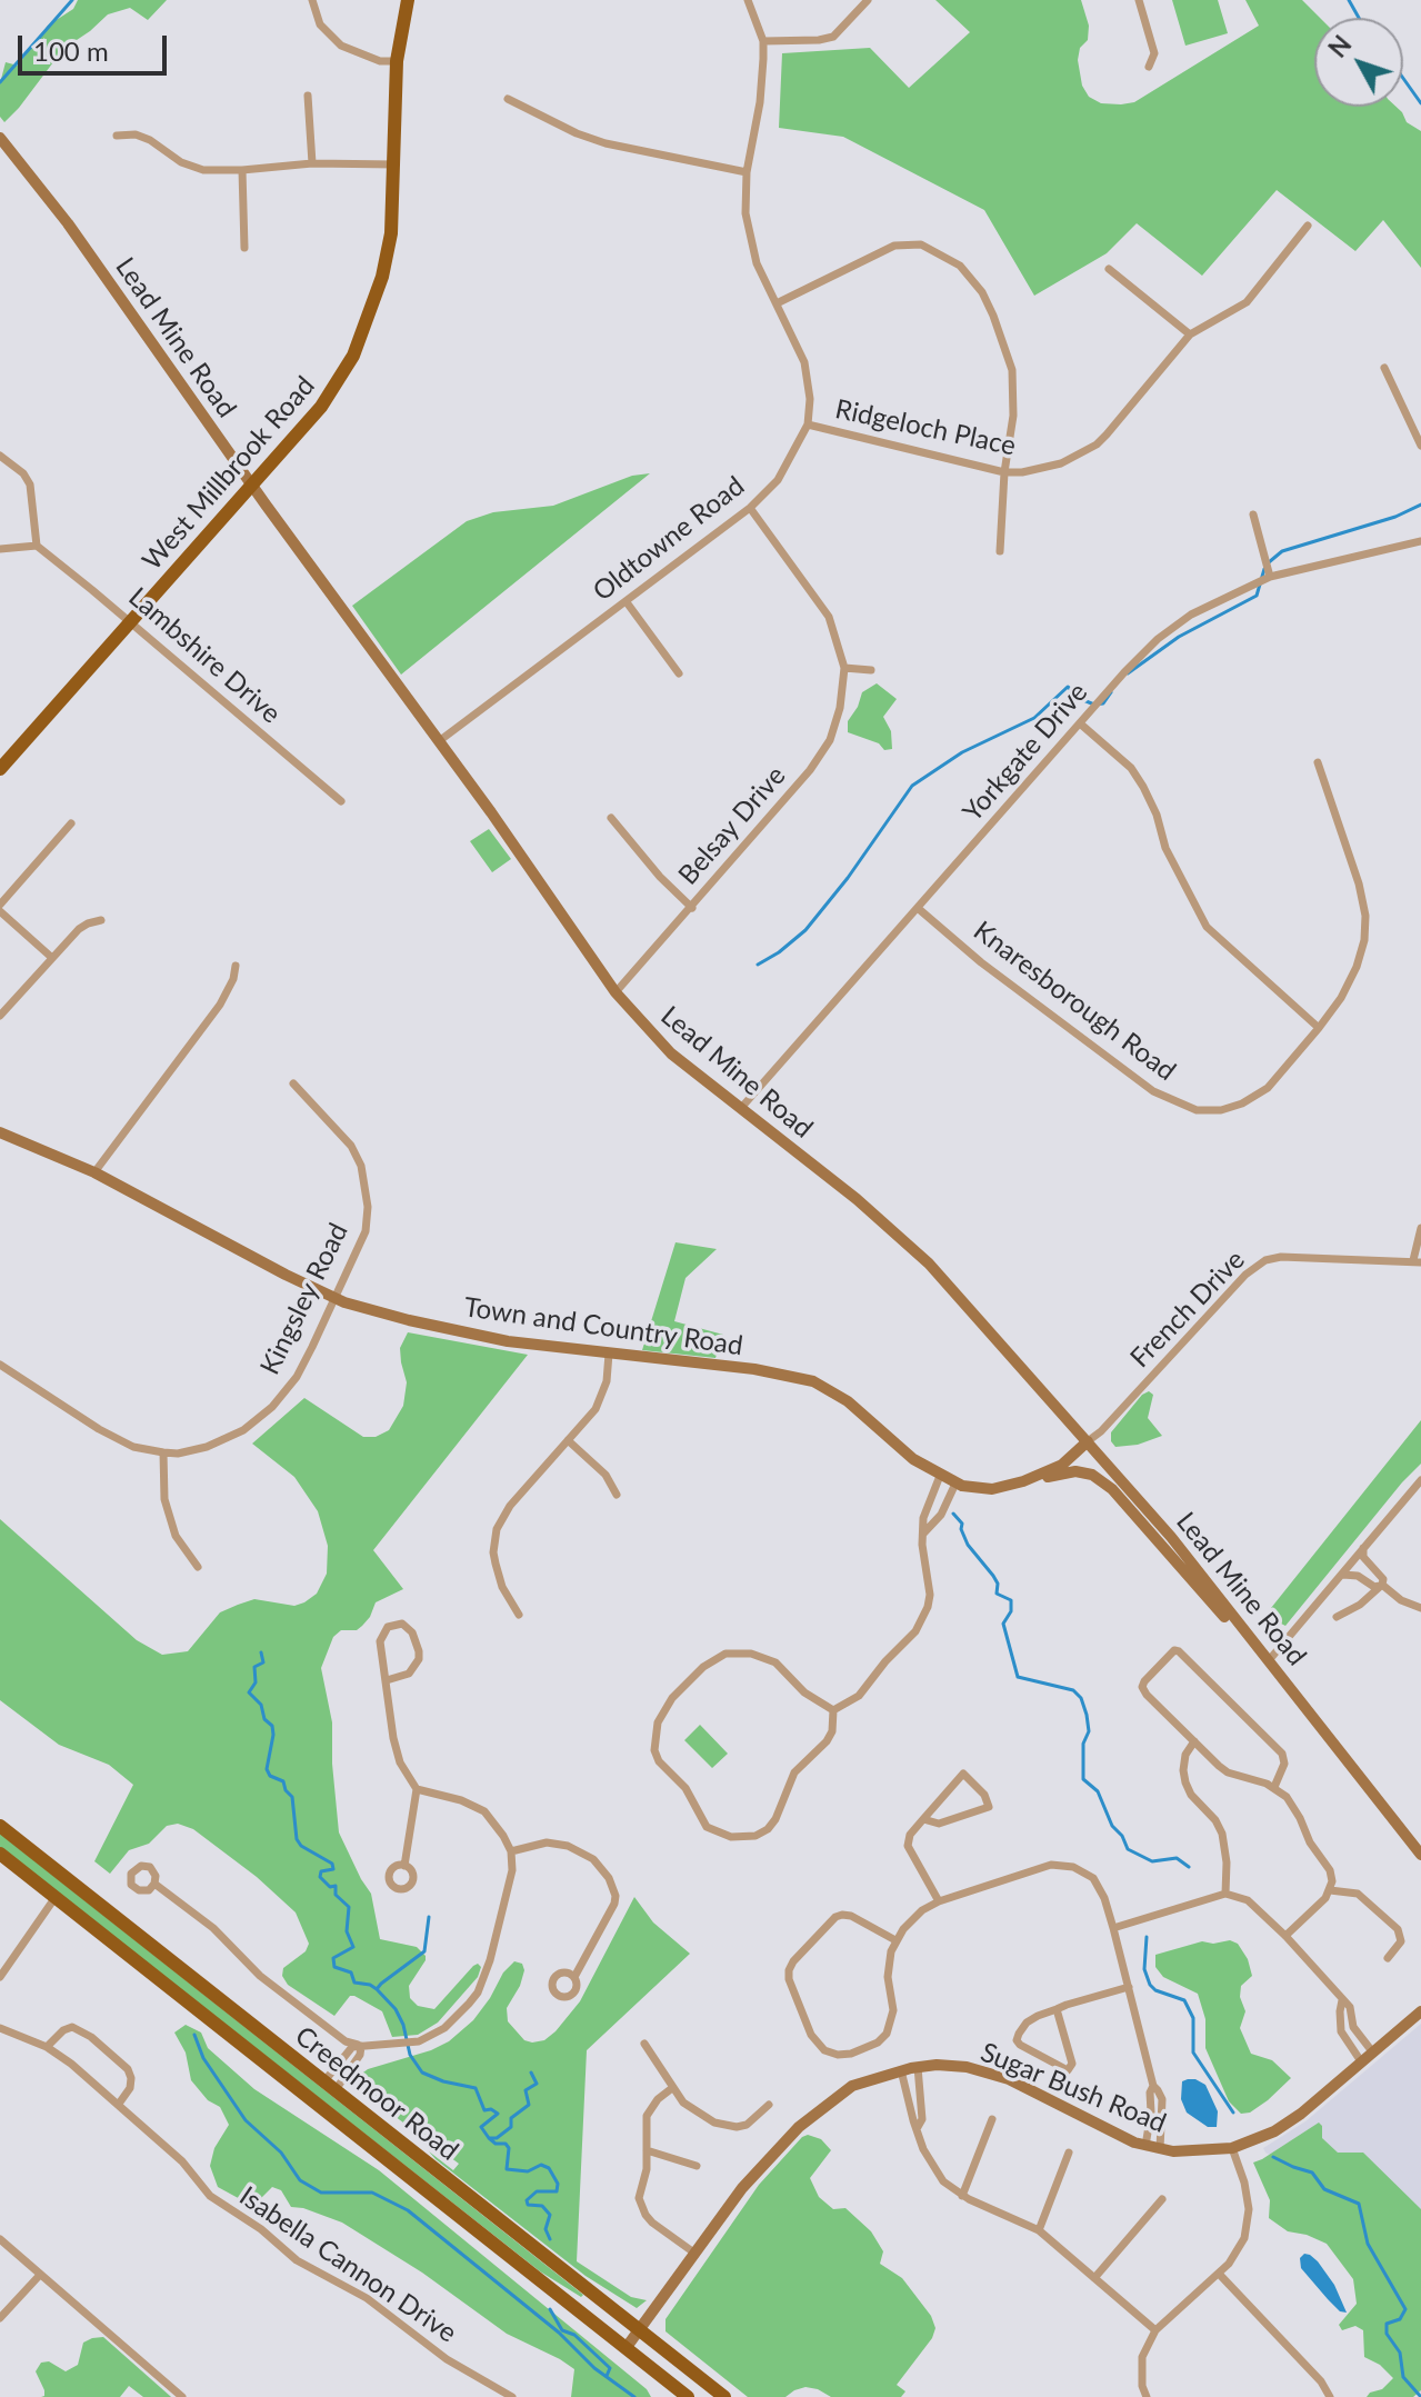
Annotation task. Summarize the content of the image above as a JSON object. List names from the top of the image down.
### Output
{
  "streets": {
    "main road": ["West Millbrook Road", "Creedmoor Road"],
    "street": [
      "Lead Mine Road",
      "Ridgeloch Place",
      "Oldtowne Road",
      "Lambshire Drive",
      "Yorkgate Drive",
      "Belsay Drive",
      "Knaresborough Road",
      "Kingsley Road",
      "French Drive",
      "Town and Country Road",
      "Sugar Bush Road",
      "Isabella Cannon Drive"
    ]
  },
  "crossings": [
    ["Lead Mine Road", "West Millbrook Road"],
    ["Lead Mine Road", "Oldtowne Road"],
    ["Lead Mine Road", "Yorkgate Drive"],
    ["Lead Mine Road", "Belsay Drive"],
    ["Lead Mine Road", "French Drive"],
    ["Lead Mine Road", "Town and Country Road"],
    ["Ridgeloch Place", "Oldtowne Road"],
    ["West Millbrook Road", "Lambshire Drive"],
    ["Oldtowne Road", "Belsay Drive"],
    ["Yorkgate Drive", "Knaresborough Road"],
    ["Kingsley Road", "Town and Country Road"],
    ["French Drive", "Town and Country Road"],
    ["Sugar Bush Road", "Creedmoor Road"]
  ],
  "scale_bar": "100 m",
  "north": "top left"
}
